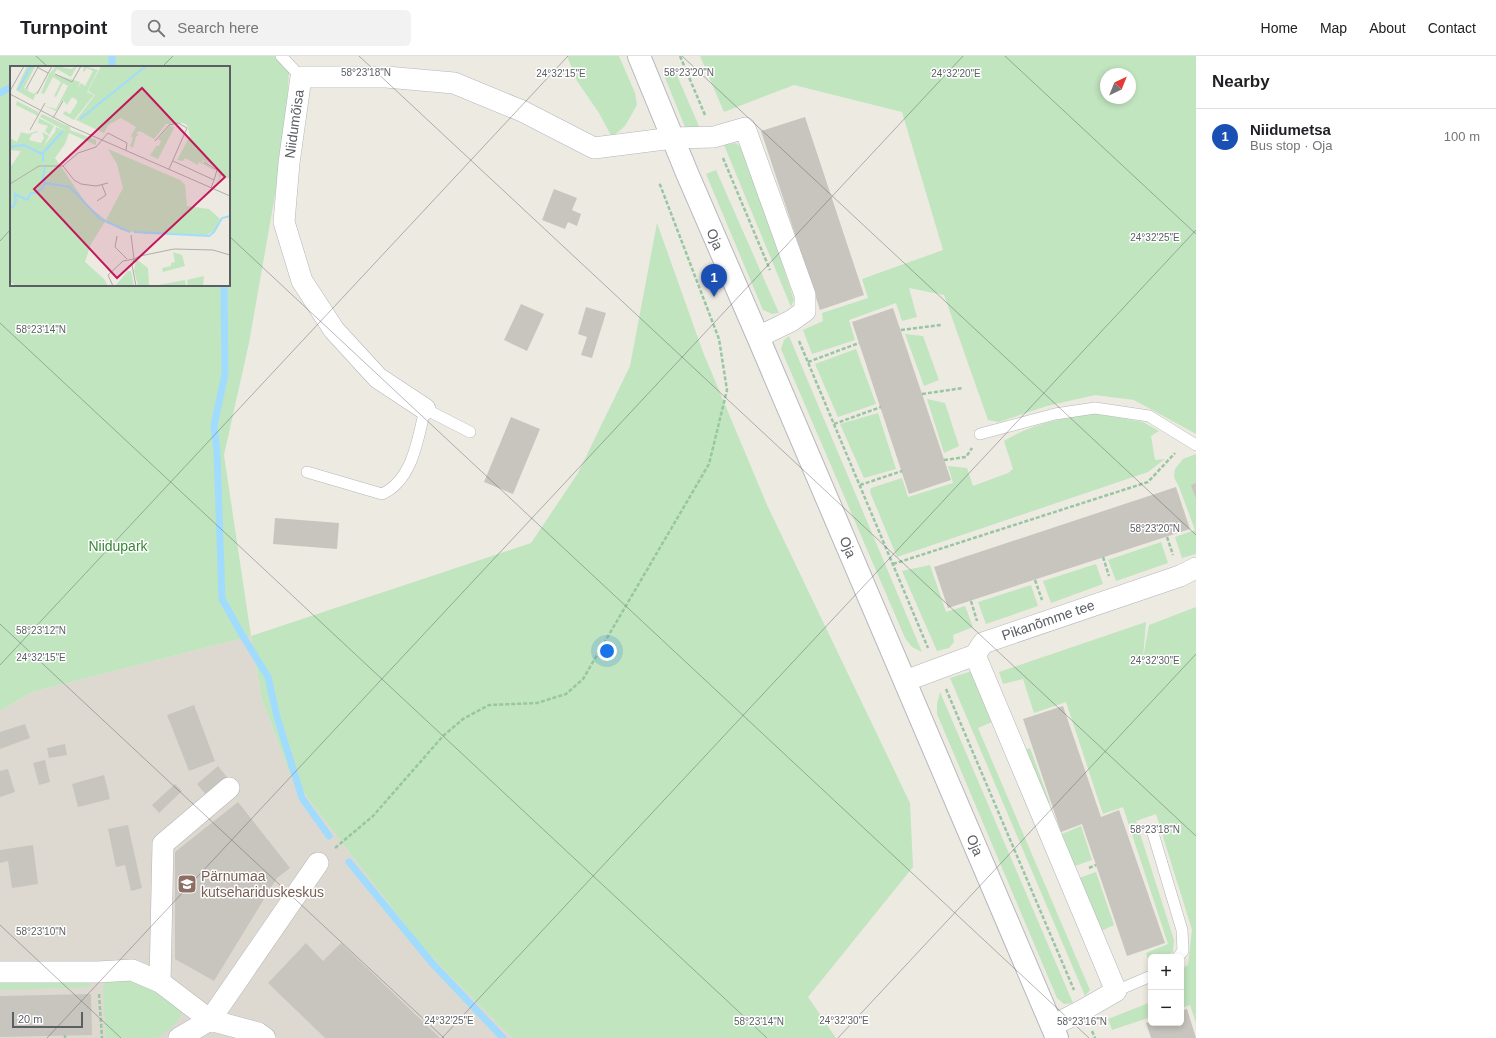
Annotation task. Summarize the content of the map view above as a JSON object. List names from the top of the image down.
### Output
{
  "streets": {
    "street": ["Niidumõisa", "Oja", "Pikanõmme tee"]
  },
  "crossings": [
    ["Niidumõisa", "Oja"],
    ["Oja", "Pikanõmme tee"]
  ],
  "parks": ["Niidupark"],
  "places": {
    "school or university": ["Pärnumaa kutsehariduskeskus"]
  },
  "scale_bar": "20 m",
  "north": "top right",
  "page": {
    "header": "Turnpoint",
    "search": "Search here",
    "nav": [
      "Home",
      "Map",
      "About",
      "Contact"
    ],
    "heading": "Nearby",
    "list": [
      {
        "mark": "1",
        "name": "Niidumetsa",
        "note": "Bus stop · Oja",
        "value": "100 m"
      }
    ],
    "pins": "1",
    "map_buttons": ["+", "−"],
    "scale": "20 m"
  },
  "coordinates": [
    "58°23'18\"N",
    "58°23'20\"N",
    "24°32'15\"E",
    "24°32'20\"E",
    "24°32'25\"E",
    "58°23'14\"N",
    "58°23'12\"N",
    "24°32'30\"E",
    "58°23'10\"N",
    "58°23'16\"N"
  ]
}
